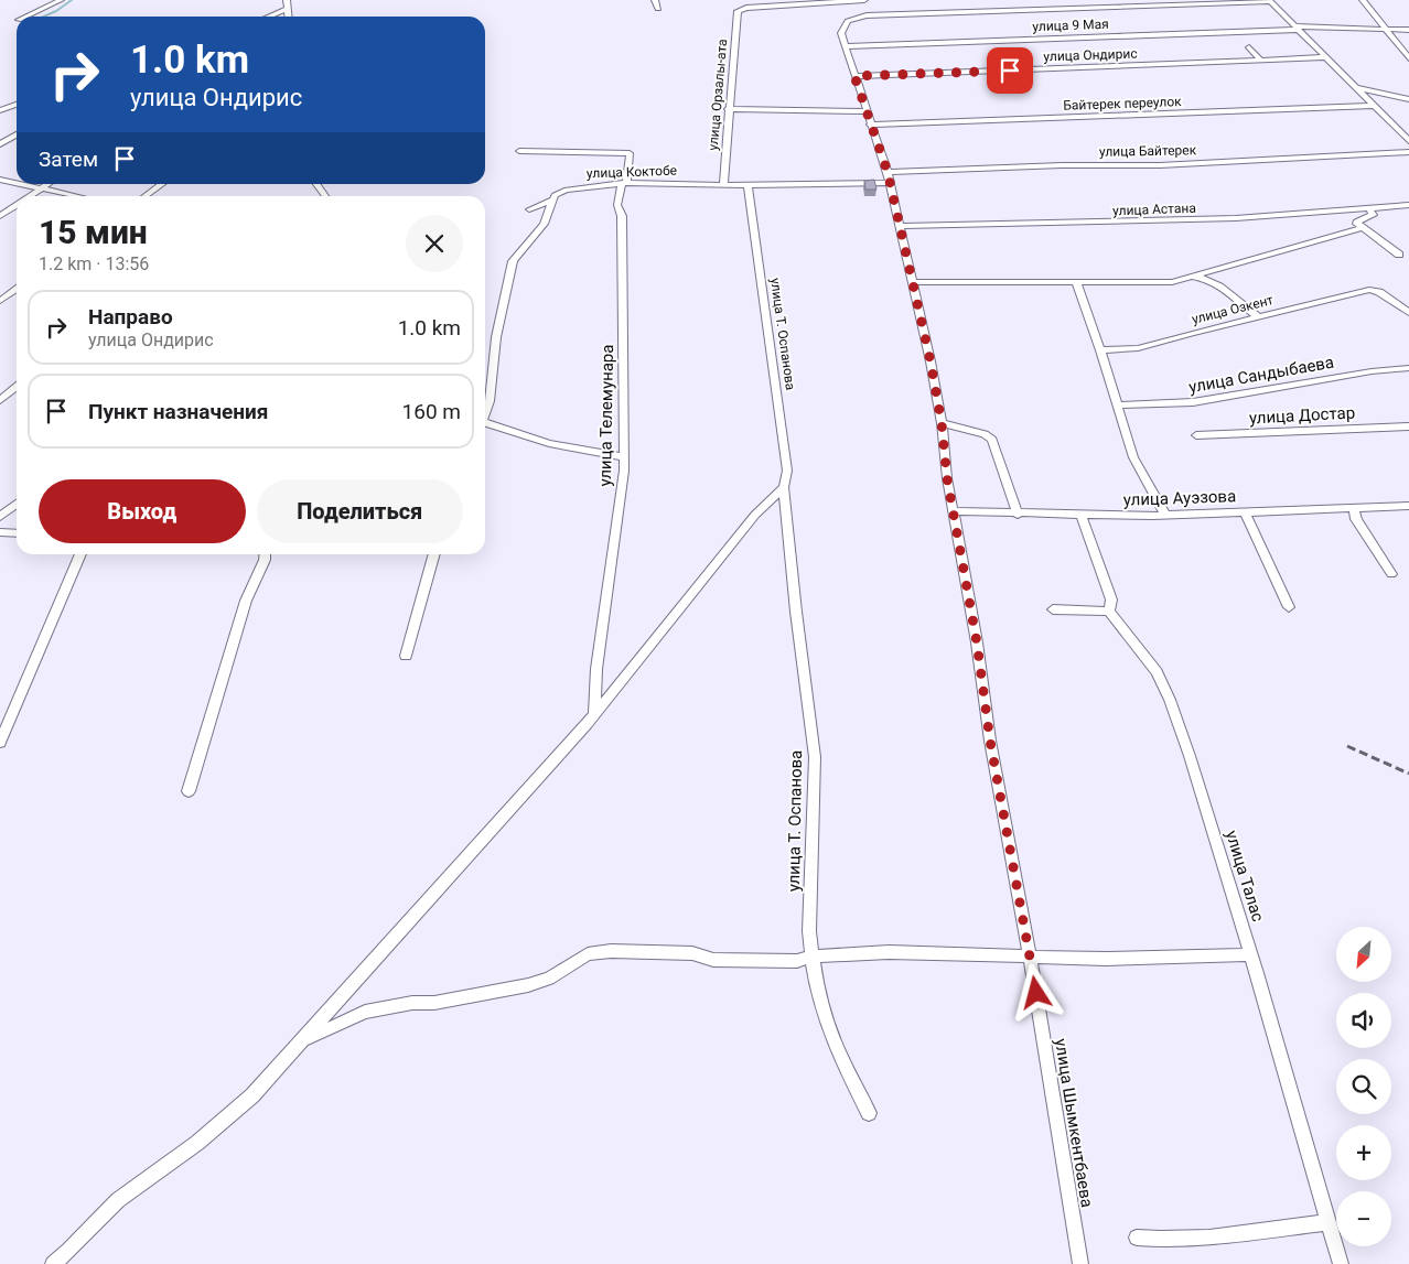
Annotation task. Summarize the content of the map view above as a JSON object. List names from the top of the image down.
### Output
{
  "streets": {
    "street": [
      "улица 9 Мая",
      "улица Ондирис",
      "улица Орзалы-ата",
      "Байтерек переулок",
      "улица Байтерек",
      "улица Коктобе",
      "улица Астана",
      "улица Озкент",
      "улица Т. Оспанова",
      "улица Сандыбаева",
      "улица Телемунара",
      "улица Достар",
      "улица Ауэзова",
      "улица Талас",
      "улица Шымкентбаева"
    ]
  },
  "crossings": [
    ["улица 9 Мая", "улица Шымкентбаева"],
    ["улица Ондирис", "улица Шымкентбаева"],
    ["улица Орзалы-ата", "улица Коктобе"],
    ["Байтерек переулок", "улица Шымкентбаева"],
    ["улица Байтерек", "улица Коктобе"],
    ["улица Байтерек", "улица Шымкентбаева"],
    ["улица Коктобе", "улица Т. Оспанова"],
    ["улица Коктобе", "улица Телемунара"],
    ["улица Коктобе", "улица Шымкентбаева"],
    ["улица Астана", "улица Шымкентбаева"],
    ["улица Ауэзова", "улица Шымкентбаева"]
  ],
  "north": "bottom left",
  "page": {
    "turn": ["1.0 km", "улица Ондирис"],
    "then": "Затем",
    "heading": ["15 мин", "1.2 km · 13:56"],
    "list": [
      {
        "name": "Направо",
        "note": "улица Ондирис",
        "value": "1.0 km"
      },
      {
        "name": "Пункт назначения",
        "value": "160 m"
      }
    ],
    "buttons": ["Выход", "Поделиться"],
    "map_buttons": ["+", "−"]
  }
}
